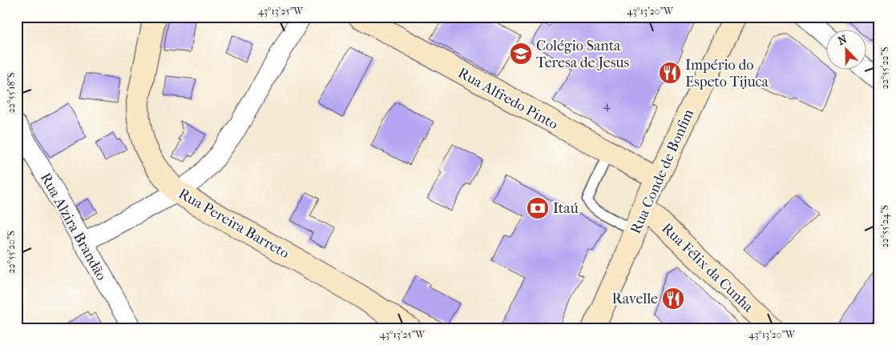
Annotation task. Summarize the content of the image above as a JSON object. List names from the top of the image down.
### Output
{
  "streets": {
    "street": [
      "Rua Alfredo Pinto",
      "Rua Conde de Bonfim",
      "Rua Pereira Barreto",
      "Rua Alzira Brandão",
      "Rua Félix da Cunha"
    ]
  },
  "crossings": [
    ["Rua Alfredo Pinto", "Rua Conde de Bonfim"],
    ["Rua Conde de Bonfim", "Rua Félix da Cunha"]
  ],
  "places": {
    "school or university": ["Colégio Santa Teresa de Jesus"],
    "restaurant": ["Império do Espeto Tijuca", "Ravelle"],
    "bank": ["Itaú"]
  },
  "house_numbers": ["4"],
  "north": "top",
  "coordinates": [
    "43°13'25\"W",
    "43°13'20\"W",
    "22°55'22\"S",
    "22°55'18\"S",
    "22°55'24\"S",
    "22°55'20\"S"
  ]
}
